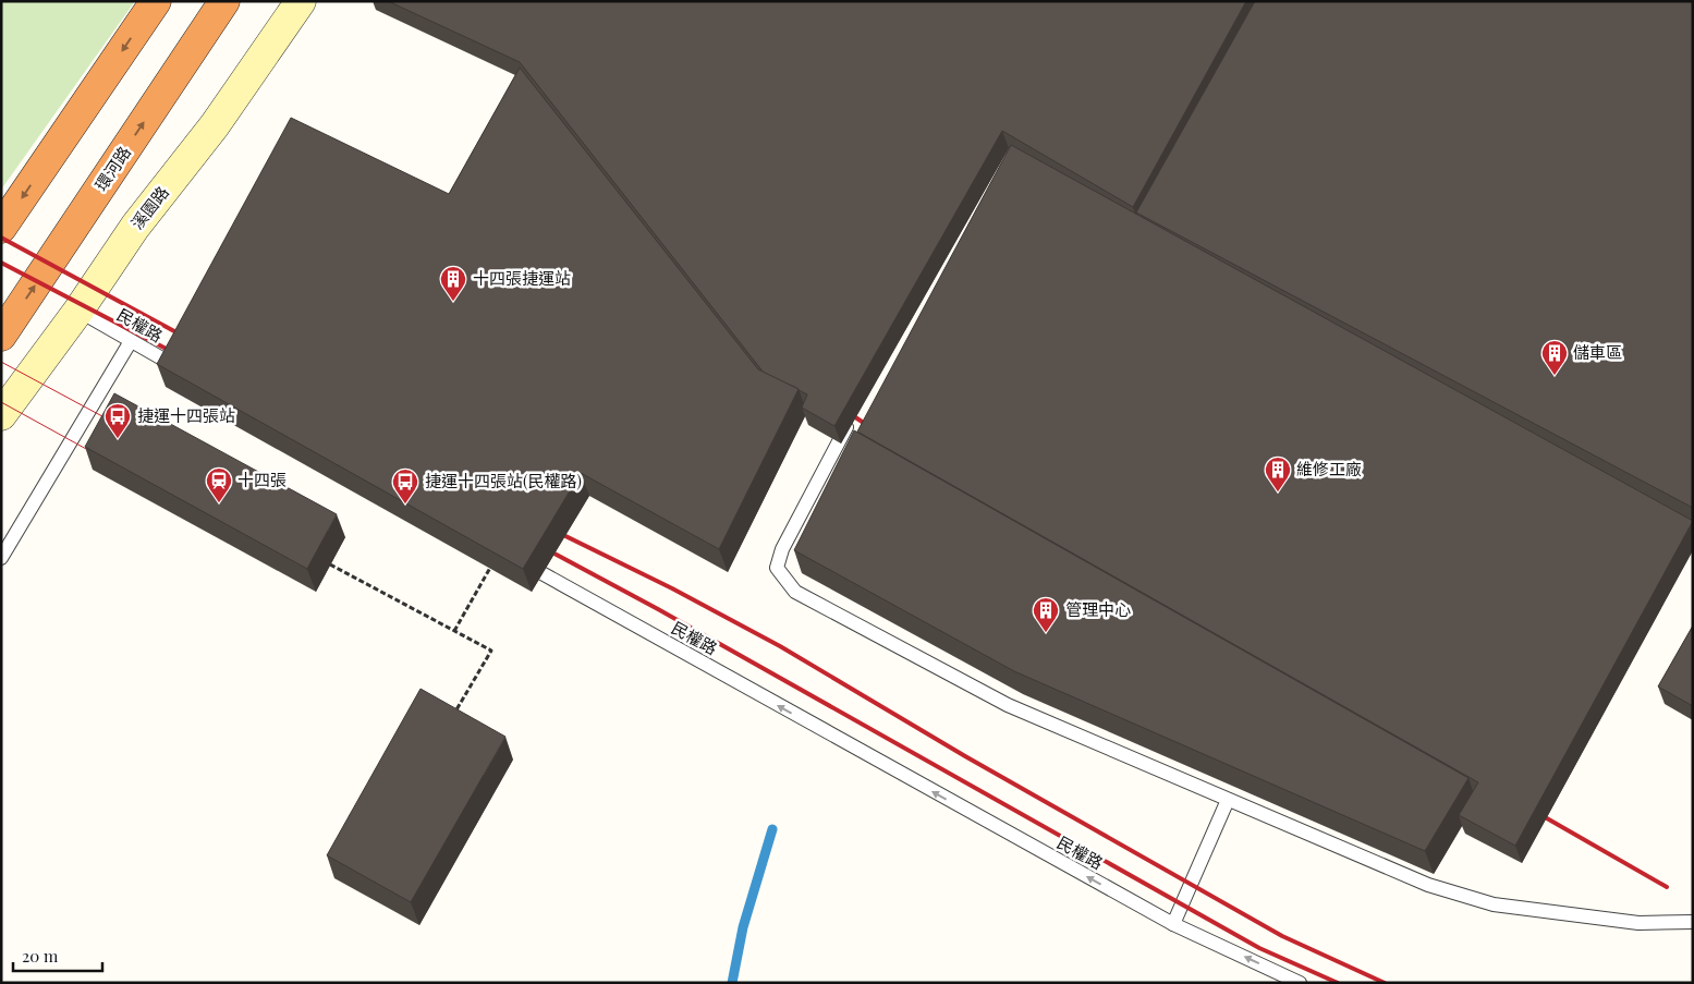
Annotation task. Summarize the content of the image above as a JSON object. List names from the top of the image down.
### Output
{
  "streets": {
    "highway": ["環河路"],
    "street": ["溪園路"],
    "lane": ["民權路"]
  },
  "crossings": [
    ["溪園路", "民權路"]
  ],
  "one_way": ["民權路"],
  "places": {
    "building": [
      "十四張捷運站",
      "儲車區",
      "維修工廠",
      "管理中心"
    ],
    "bus stop": ["捷運十四張站", "捷運十四張站(民權路)"],
    "station": ["十四張"]
  },
  "scale_bar": "20 m"
}
